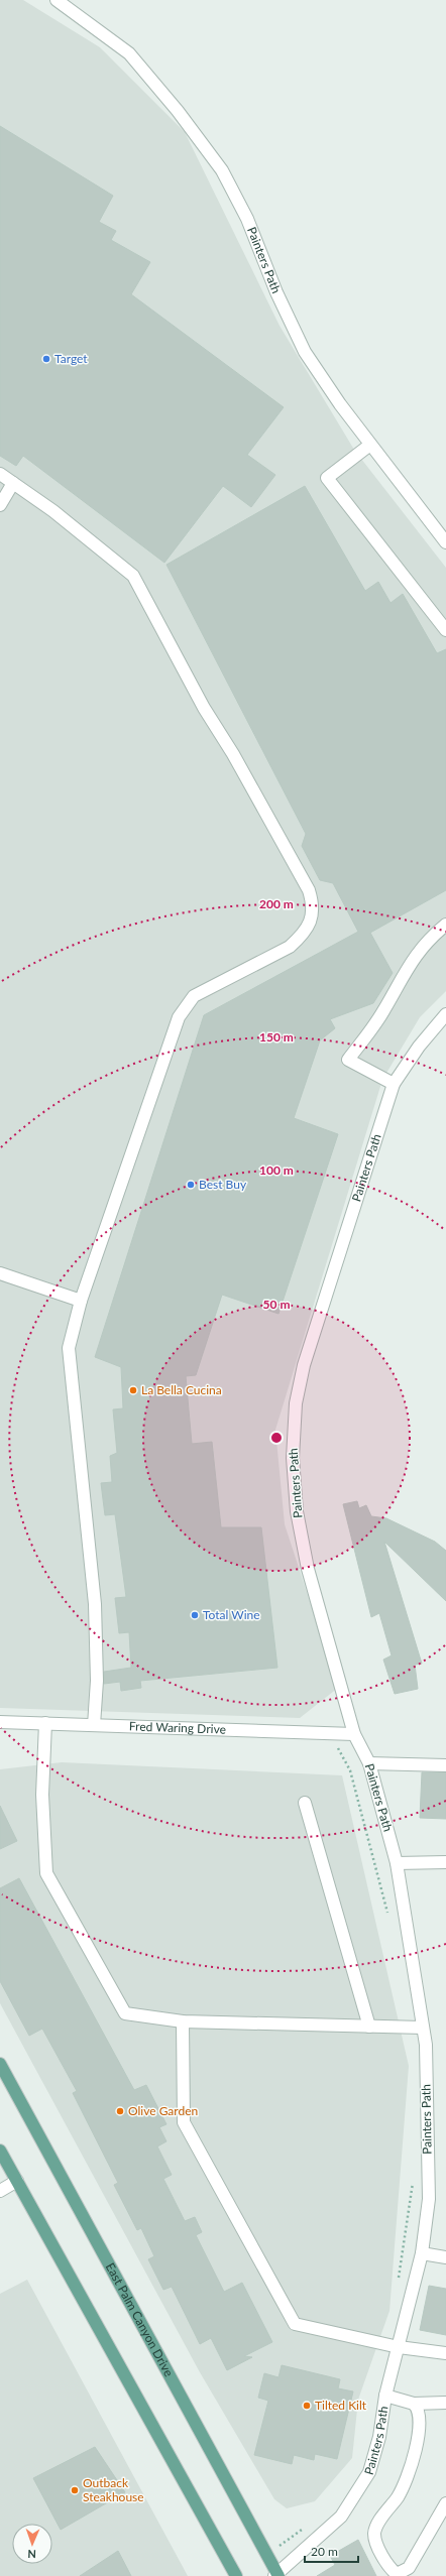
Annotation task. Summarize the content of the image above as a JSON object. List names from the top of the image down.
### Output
{
  "streets": {
    "main road": ["East Palm Canyon Drive"],
    "street": ["Painters Path", "Fred Waring Drive"]
  },
  "crossings": [
    ["Painters Path", "Fred Waring Drive"],
    ["Painters Path", "East Palm Canyon Drive"]
  ],
  "places": [
    "Target",
    "Best Buy",
    "La Bella Cucina",
    "Total Wine",
    "Olive Garden",
    "Tilted Kilt",
    "Outback Steakhouse"
  ],
  "scale_bar": "20 m",
  "north": "bottom",
  "rings": [
    "200 m",
    "150 m",
    "100 m",
    "50 m"
  ]
}
